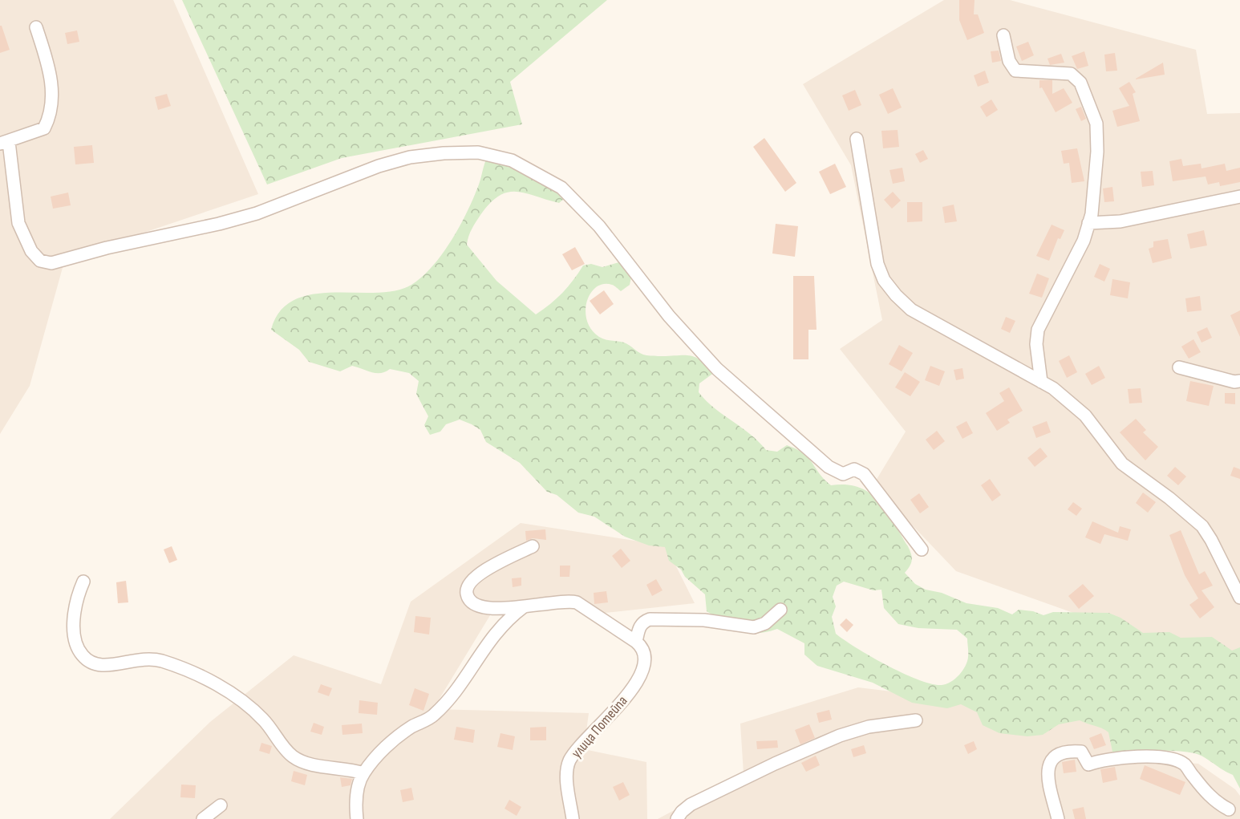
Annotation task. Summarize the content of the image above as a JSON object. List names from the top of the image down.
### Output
{
  "streets": {
    "street": ["улица Потейпа"]
  }
}
